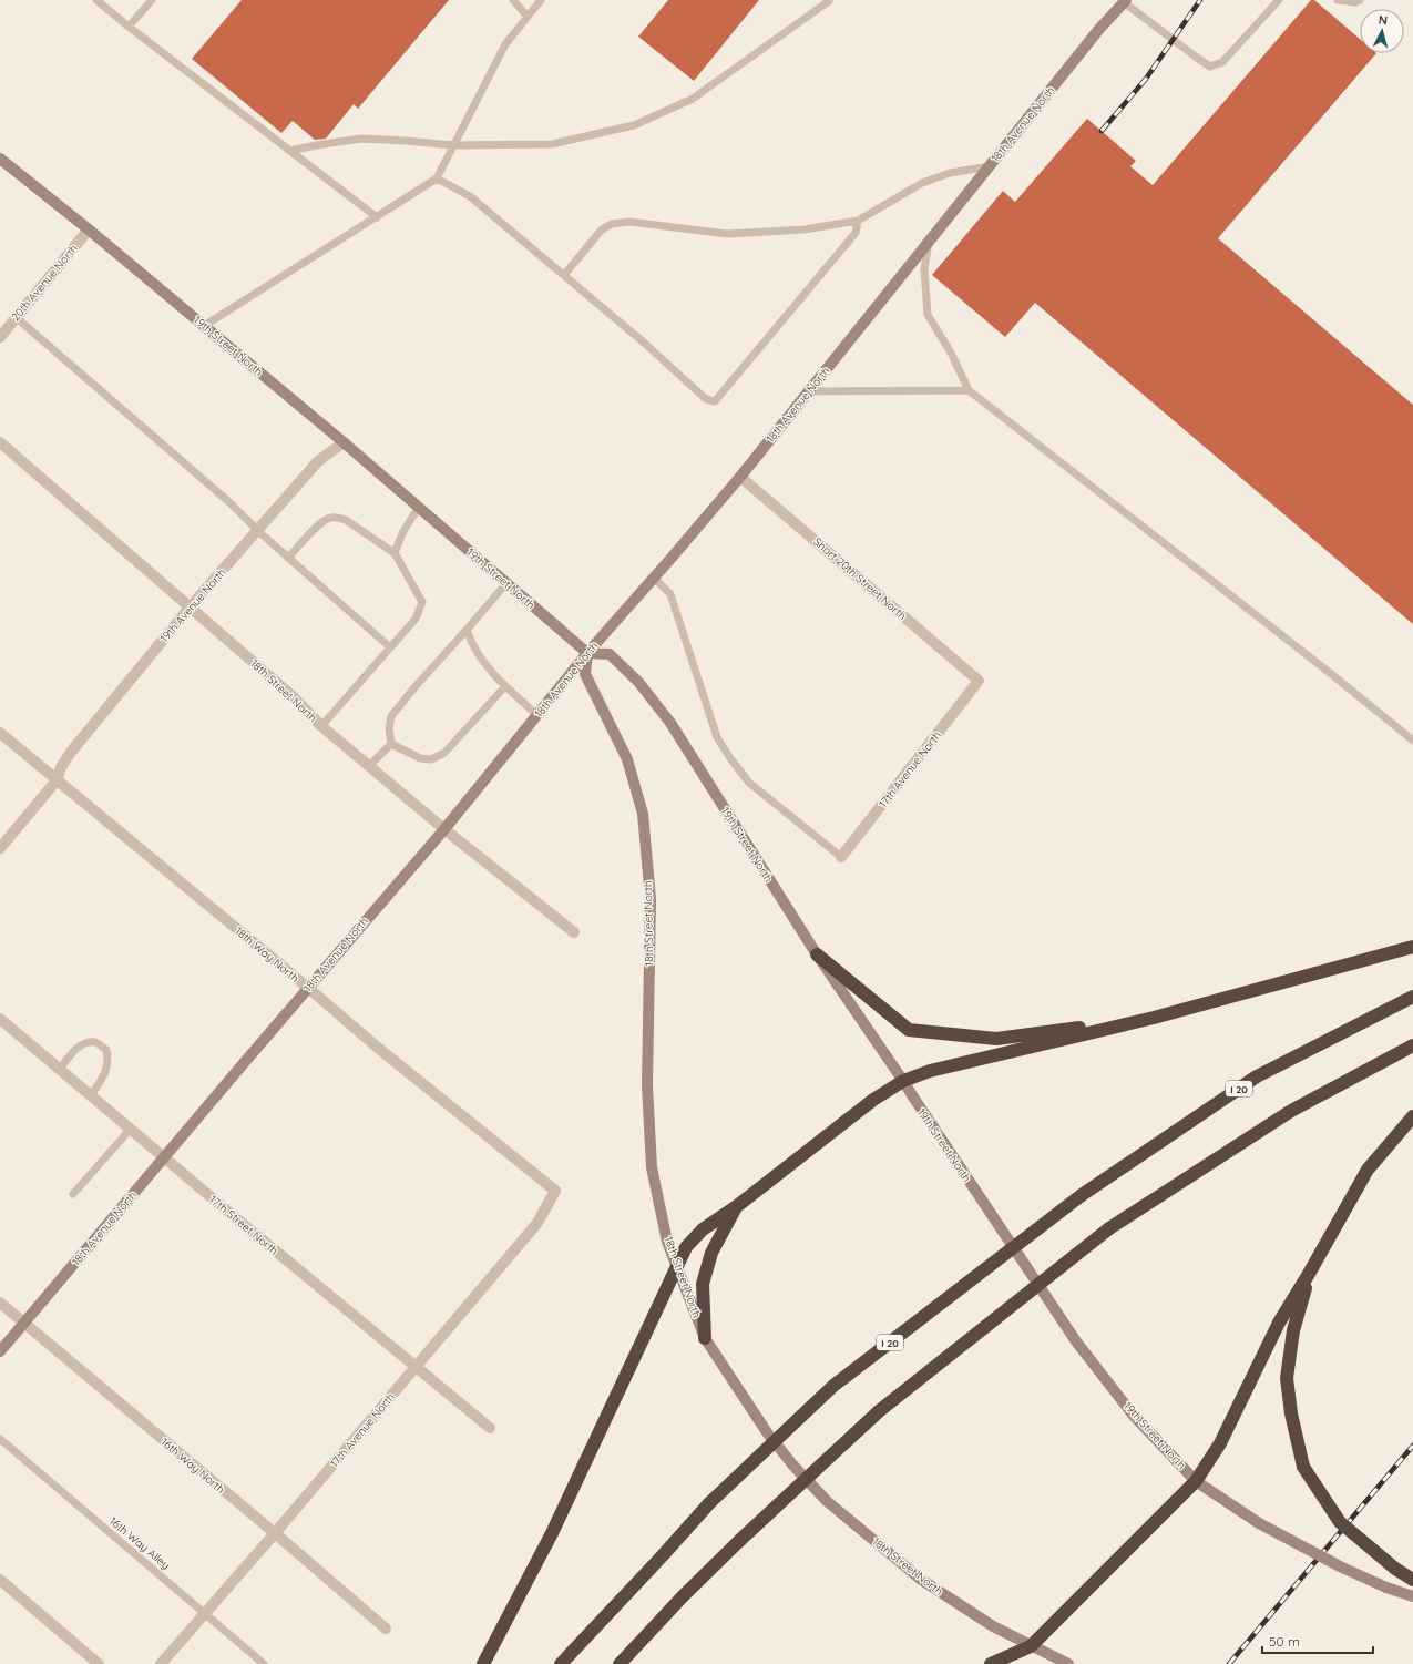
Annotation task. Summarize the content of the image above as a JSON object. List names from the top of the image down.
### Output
{
  "streets": {
    "highway": ["I 20"],
    "main road": ["18th Avenue North", "19th Street North", "18th Street North"],
    "street": [
      "20th Avenue North",
      "Short 20th Street North",
      "19th Avenue North",
      "17th Avenue North",
      "18th Way North",
      "17th Street North",
      "16th Way North"
    ],
    "lane": ["16th Way Alley"]
  },
  "crossings": [
    ["18th Avenue North", "19th Street North"],
    ["18th Avenue North", "Short 20th Street North"],
    ["18th Avenue North", "18th Street North"],
    ["18th Avenue North", "18th Way North"],
    ["18th Avenue North", "17th Street North"],
    ["18th Avenue North", "16th Way North"],
    ["20th Avenue North", "19th Street North"],
    ["19th Street North", "19th Avenue North"],
    ["19th Street North", "18th Street North"],
    ["Short 20th Street North", "17th Avenue North"],
    ["19th Avenue North", "18th Street North"],
    ["19th Avenue North", "18th Way North"],
    ["17th Avenue North", "18th Way North"],
    ["17th Avenue North", "17th Street North"],
    ["17th Avenue North", "16th Way North"],
    ["17th Avenue North", "16th Way Alley"]
  ],
  "scale_bar": "50 m",
  "north": "top"
}
